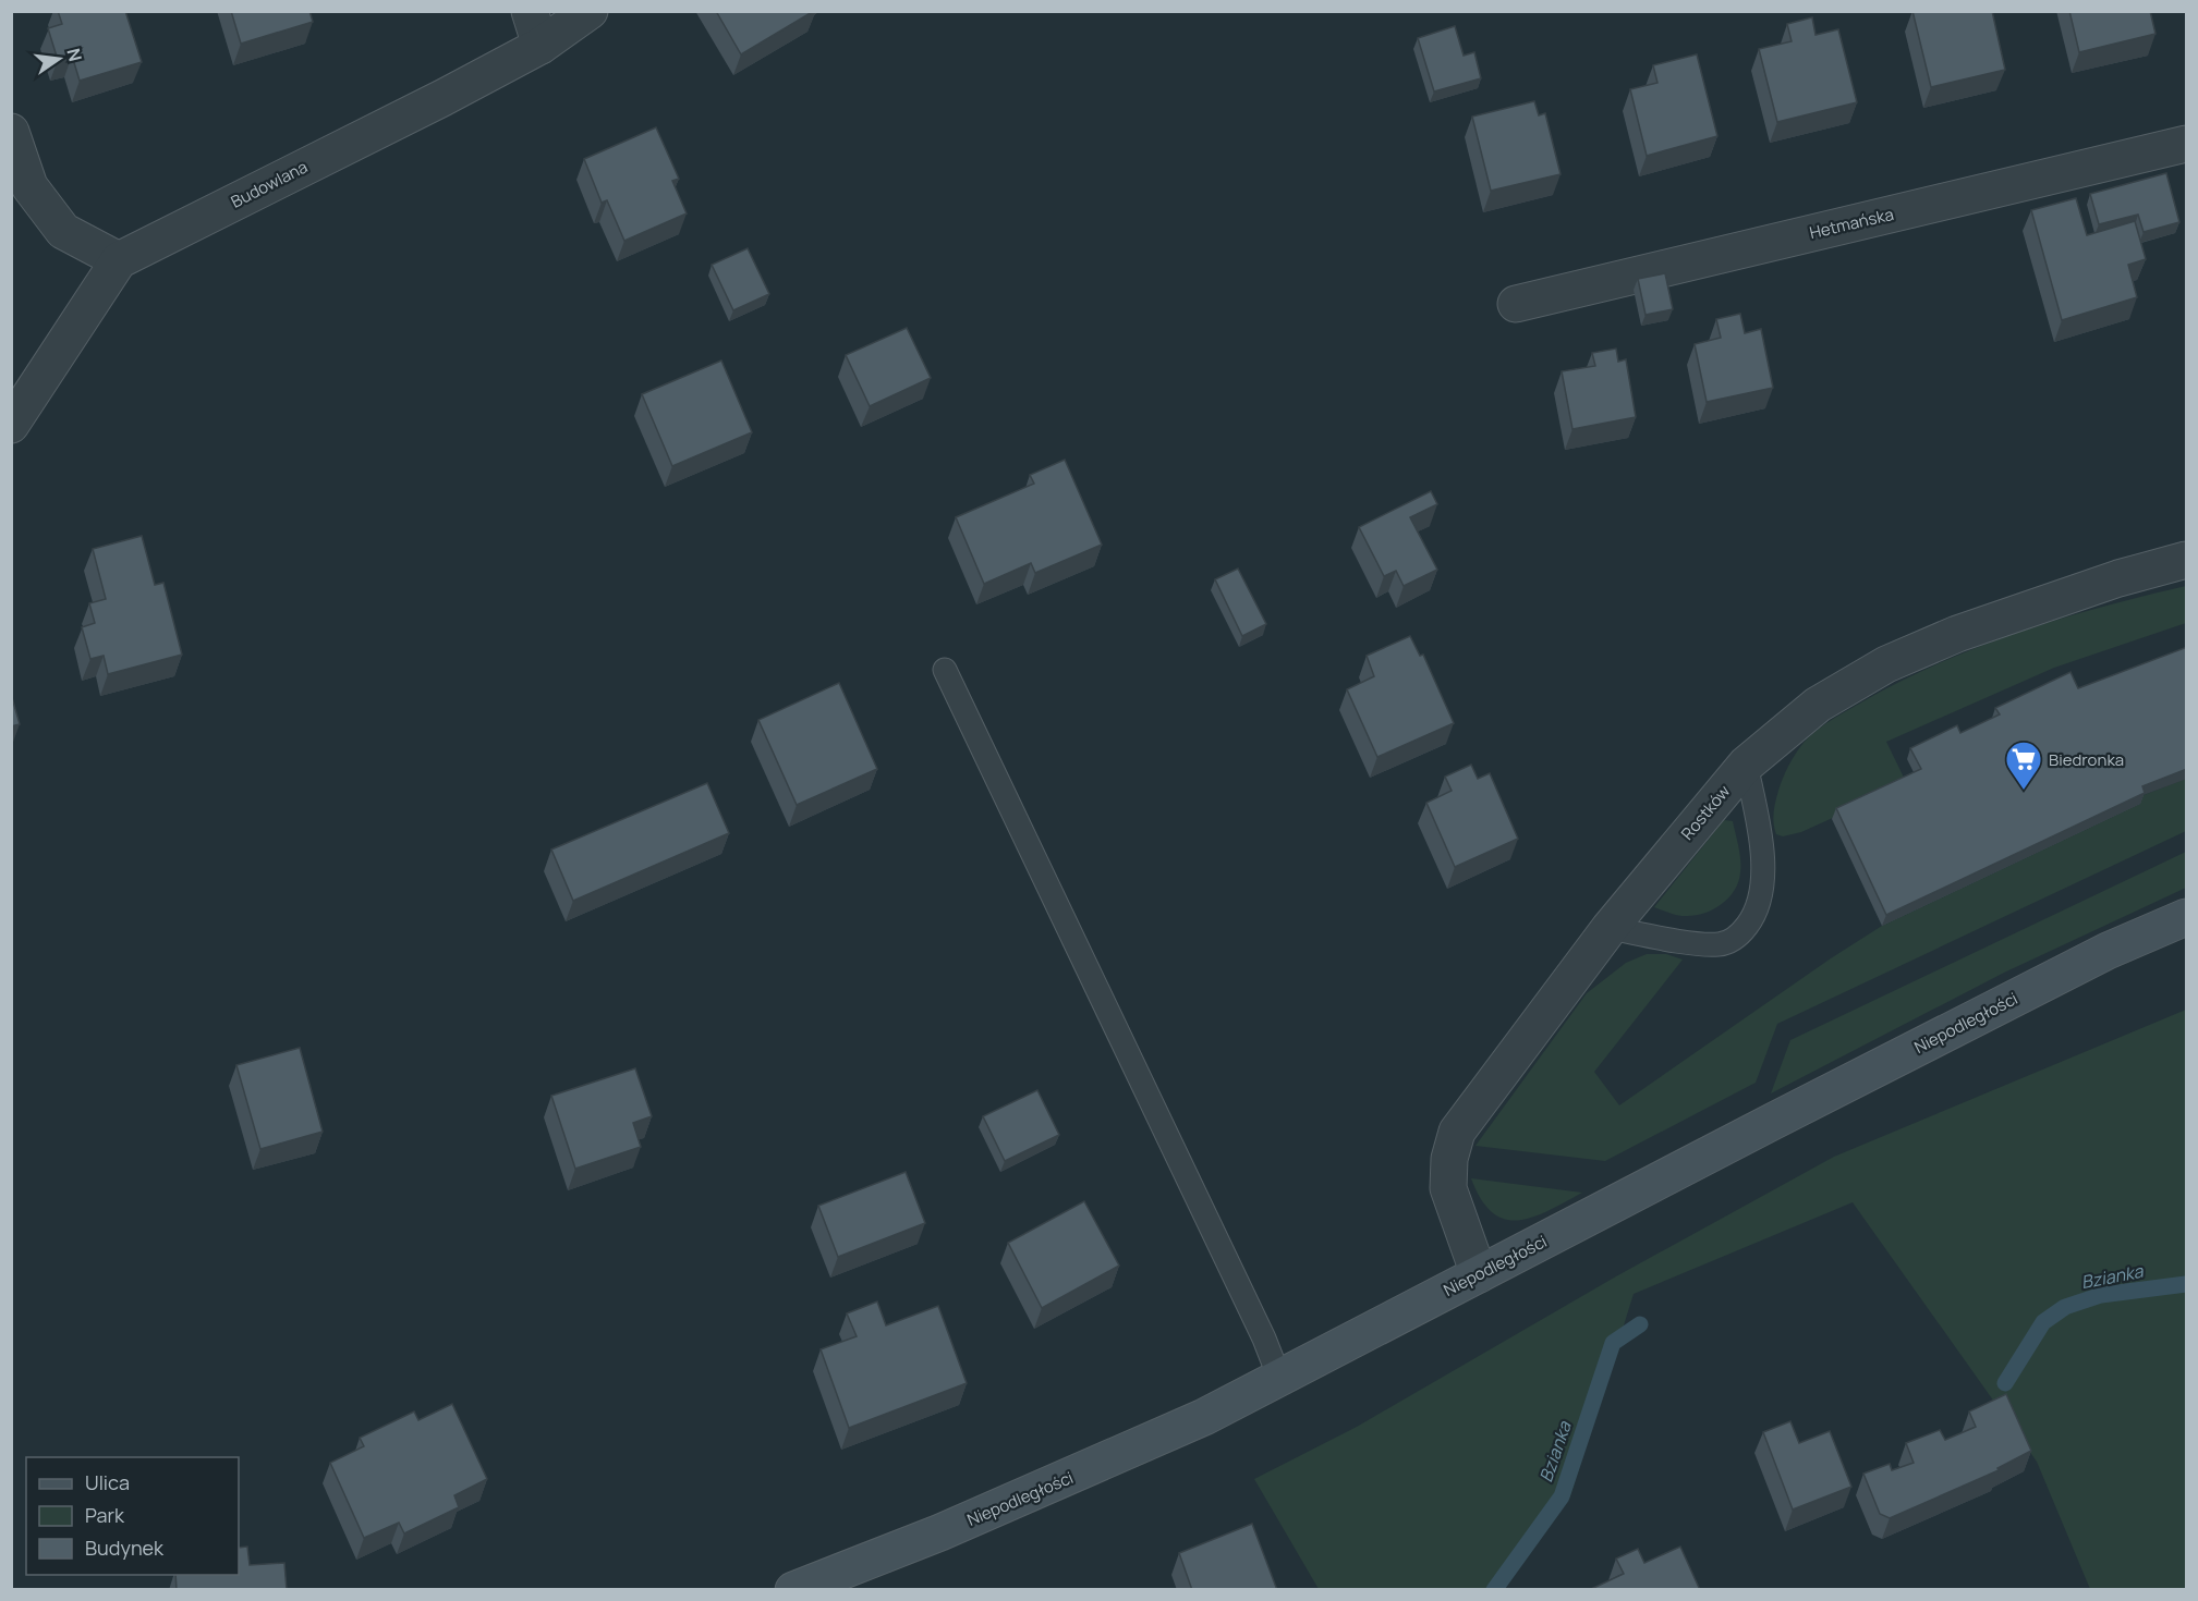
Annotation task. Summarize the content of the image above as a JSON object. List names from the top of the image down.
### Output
{
  "streets": {
    "street": [
      "Budowlana",
      "Hetmańska",
      "Rostków",
      "Niepodległości"
    ]
  },
  "crossings": [
    ["Rostków", "Niepodległości"]
  ],
  "water": ["Bzianka"],
  "places": {
    "supermarket": ["Biedronka"]
  },
  "legend": ["Ulica", "Park", "Budynek"],
  "north": "right"
}
